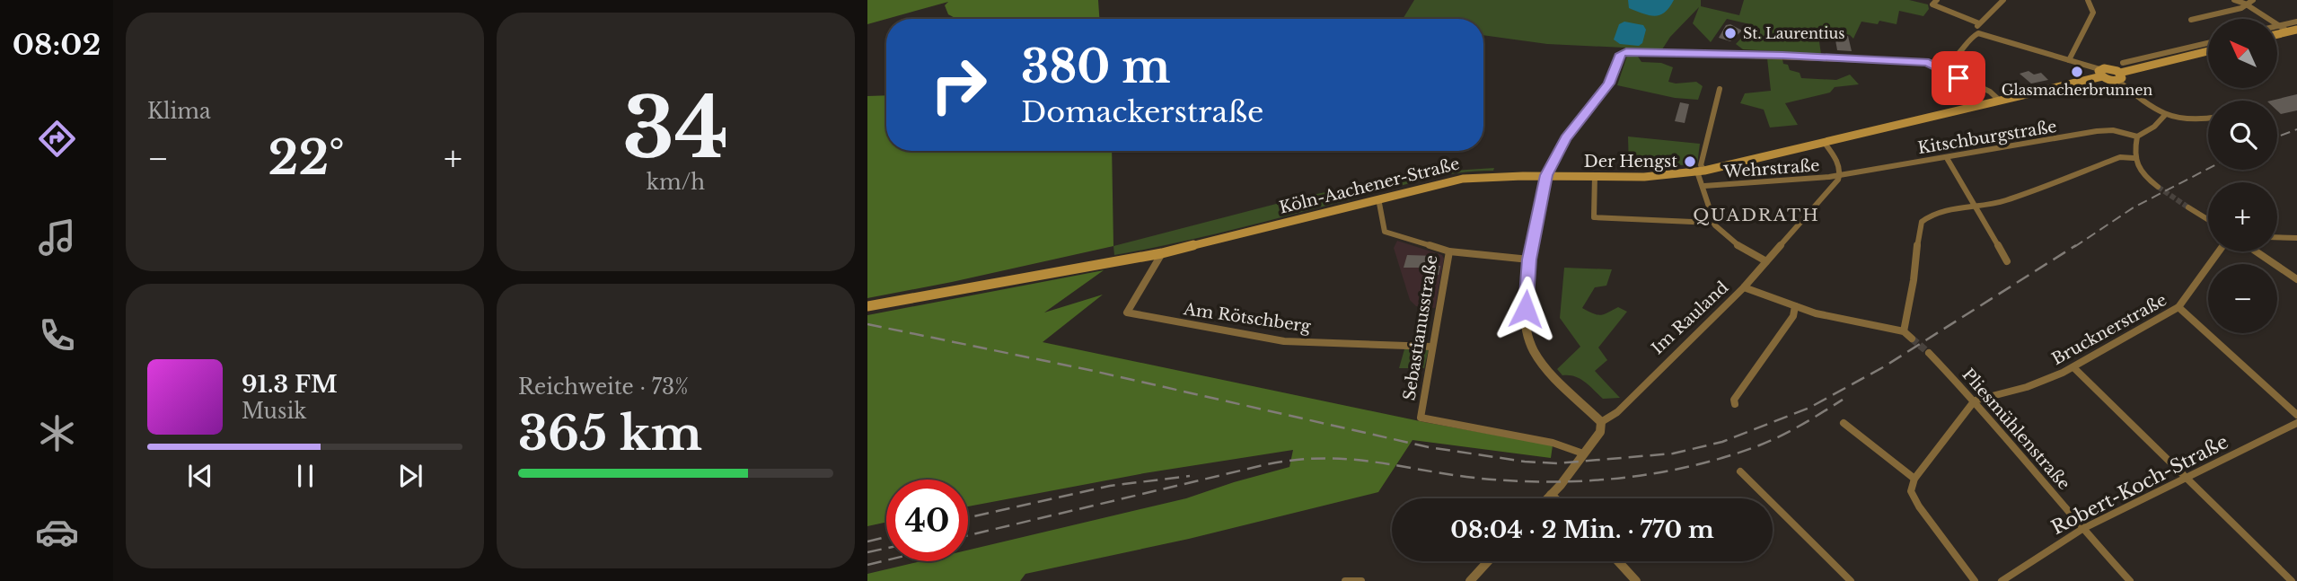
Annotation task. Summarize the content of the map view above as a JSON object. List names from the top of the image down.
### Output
{
  "streets": {
    "main road": ["Köln-Aachener-Straße"],
    "street": [
      "Kitschburgstraße",
      "Wehrstraße",
      "Am Rötschberg",
      "Im Rauland",
      "Sebastianusstraße",
      "Brucknerstraße",
      "Pliesmühlenstraße",
      "Robert-Koch-Straße"
    ]
  },
  "crossings": [
    ["Kitschburgstraße", "Wehrstraße"],
    ["Kitschburgstraße", "Im Rauland"],
    ["Wehrstraße", "Im Rauland"],
    ["Köln-Aachener-Straße", "Am Rötschberg"],
    ["Köln-Aachener-Straße", "Sebastianusstraße"],
    ["Am Rötschberg", "Sebastianusstraße"],
    ["Im Rauland", "Sebastianusstraße"],
    ["Brucknerstraße", "Pliesmühlenstraße"],
    ["Pliesmühlenstraße", "Robert-Koch-Straße"]
  ],
  "districts": ["QUADRATH"],
  "places": ["St. Laurentius", "Glasmacherbrunnen", "Der Hengst"],
  "north": "top left",
  "page": {
    "tabs": "08:02",
    "tile": [
      "Klima",
      ["34", "km/h"],
      ["Reichweite · 73%", "365 km"]
    ],
    "map_buttons": ["+", "−"],
    "turn": ["380 m", "Domackerstraße"],
    "heat": ["−", "22°", "+"],
    "song": ["91.3 FM", "Musik"],
    "limit": "40",
    "trip": "08:04 · 2 Min. · 770 m"
  }
}
